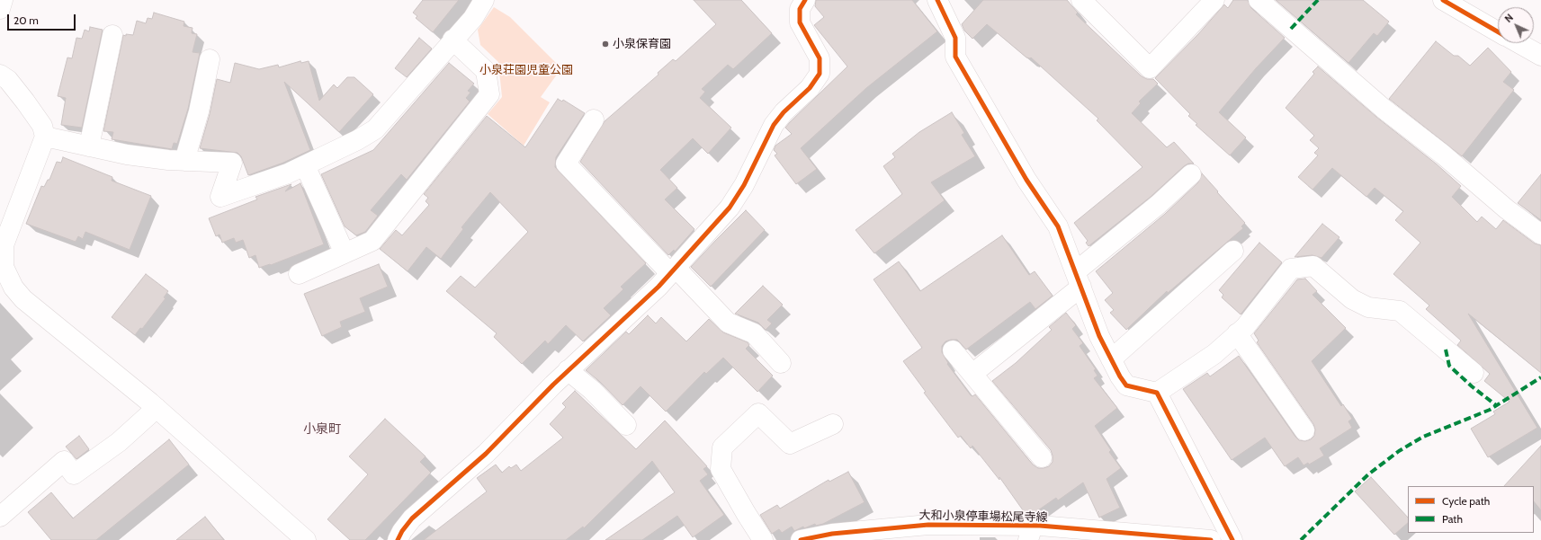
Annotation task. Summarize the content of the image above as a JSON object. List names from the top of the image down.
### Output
{
  "streets": {
    "street": ["大和小泉停車場松尾寺線"]
  },
  "districts": ["小泉町"],
  "parks": ["小泉荘園児童公園"],
  "places": ["小泉保育園"],
  "legend": ["Cycle path", "Path"],
  "scale_bar": "20 m",
  "north": "top left"
}
